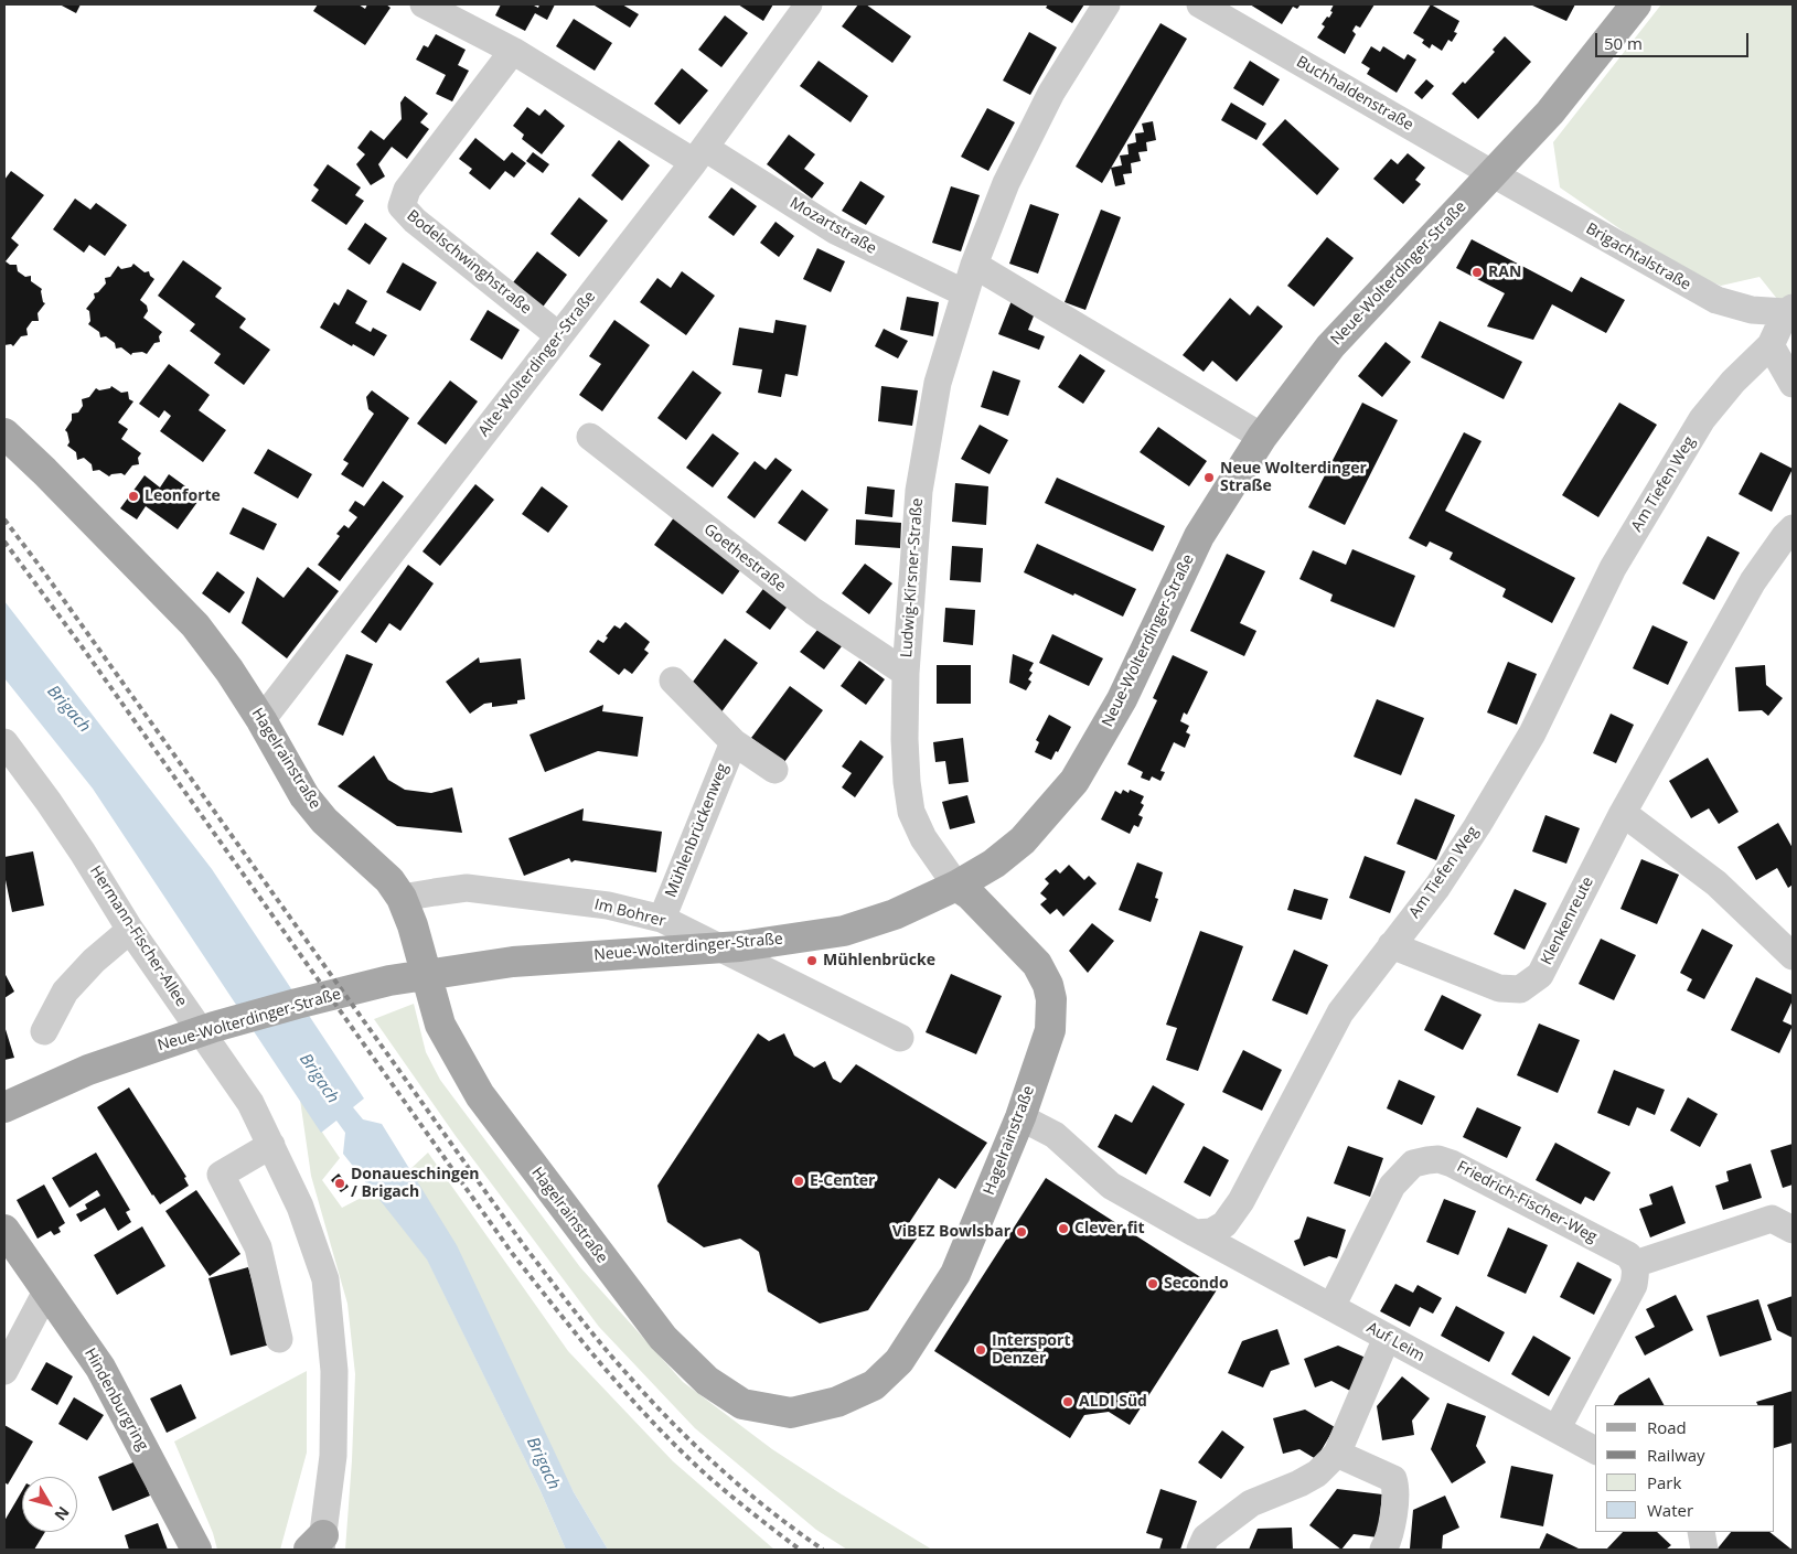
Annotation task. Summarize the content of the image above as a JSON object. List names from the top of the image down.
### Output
{
  "streets": {
    "main road": ["Neue-Wolterdinger-Straße", "Hagelrainstraße", "Hindenburgring"],
    "street": [
      "Buchhaldenstraße",
      "Mozartstraße",
      "Brigachtalstraße",
      "Bodelschwinghstraße",
      "Alte-Wolterdinger-Straße",
      "Am Tiefen Weg",
      "Goethestraße",
      "Ludwig-Kirsner-Straße",
      "Mühlenbrückenweg",
      "Im Bohrer",
      "Klenkenreute",
      "Hermann-Fischer-Allee",
      "Friedrich-Fischer-Weg",
      "Auf Leim"
    ]
  },
  "crossings": [
    ["Buchhaldenstraße", "Brigachtalstraße"],
    ["Buchhaldenstraße", "Neue-Wolterdinger-Straße"],
    ["Mozartstraße", "Alte-Wolterdinger-Straße"],
    ["Mozartstraße", "Ludwig-Kirsner-Straße"],
    ["Brigachtalstraße", "Neue-Wolterdinger-Straße"],
    ["Brigachtalstraße", "Am Tiefen Weg"],
    ["Bodelschwinghstraße", "Alte-Wolterdinger-Straße"],
    ["Neue-Wolterdinger-Straße", "Ludwig-Kirsner-Straße"],
    ["Neue-Wolterdinger-Straße", "Hagelrainstraße"],
    ["Alte-Wolterdinger-Straße", "Hagelrainstraße"],
    ["Am Tiefen Weg", "Klenkenreute"],
    ["Am Tiefen Weg", "Auf Leim"],
    ["Goethestraße", "Ludwig-Kirsner-Straße"],
    ["Ludwig-Kirsner-Straße", "Hagelrainstraße"],
    ["Hagelrainstraße", "Im Bohrer"],
    ["Mühlenbrückenweg", "Im Bohrer"],
    ["Friedrich-Fischer-Weg", "Auf Leim"]
  ],
  "water": ["Brigach"],
  "places": [
    "RAN",
    "Neue Wolterdinger Straße",
    "Leonforte",
    "Mühlenbrücke",
    "E-Center",
    "Donaueschingen / Brigach",
    "Clever fit",
    "ViBEZ Bowlsbar",
    "Secondo",
    "Intersport Denzer",
    "ALDI Süd"
  ],
  "legend": [
    "Road",
    "Railway",
    "Park",
    "Water"
  ],
  "scale_bar": "50 m",
  "north": "bottom right"
}
